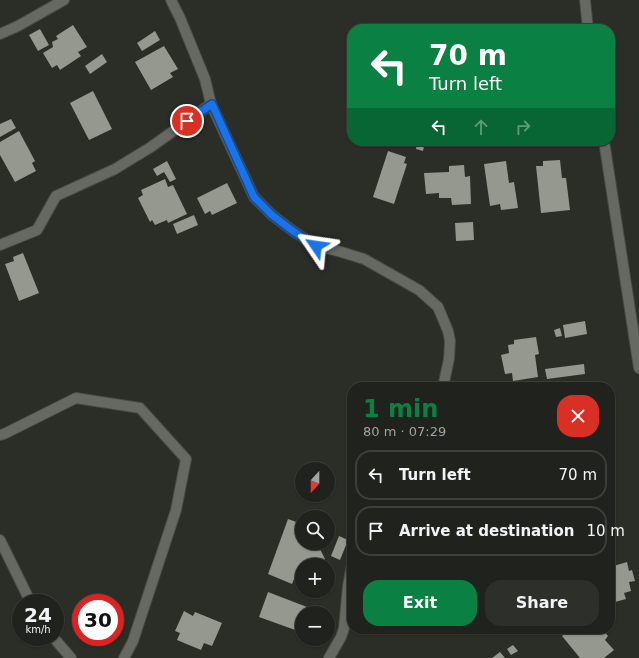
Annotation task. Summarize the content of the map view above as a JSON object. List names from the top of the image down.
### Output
{
  "north": "bottom",
  "page": {
    "turn": ["70 m", "Turn left"],
    "heading": ["1 min", "80 m · 07:29"],
    "list": [
      {
        "name": "Turn left",
        "value": "70 m"
      },
      {
        "name": "Arrive at destination",
        "value": "10 m"
      }
    ],
    "map_buttons": ["+", "−"],
    "buttons": ["Exit", "Share"],
    "speed": "24 km/h",
    "limit": "30"
  }
}
